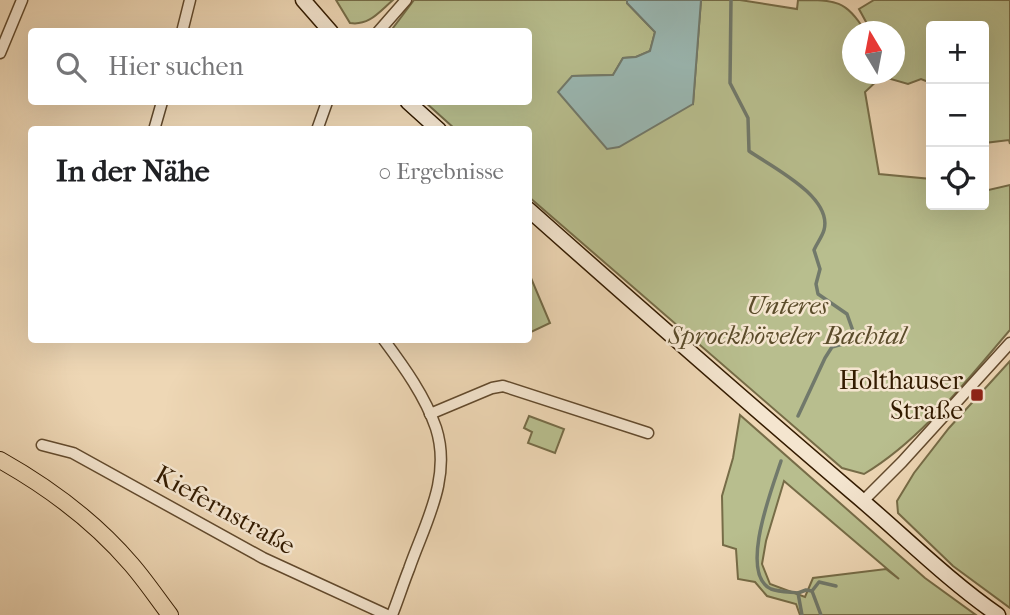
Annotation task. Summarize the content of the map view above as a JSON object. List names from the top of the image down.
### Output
{
  "streets": {
    "street": ["Kiefernstraße"]
  },
  "parks": ["Unteres Sprockhöveler Bachtal"],
  "places": {
    "transit": ["Holthauser Straße"]
  },
  "north": "top",
  "page": {
    "map_buttons": ["+", "−"],
    "search": "Hier suchen",
    "heading": ["In der Nähe", "0 Ergebnisse"]
  }
}
